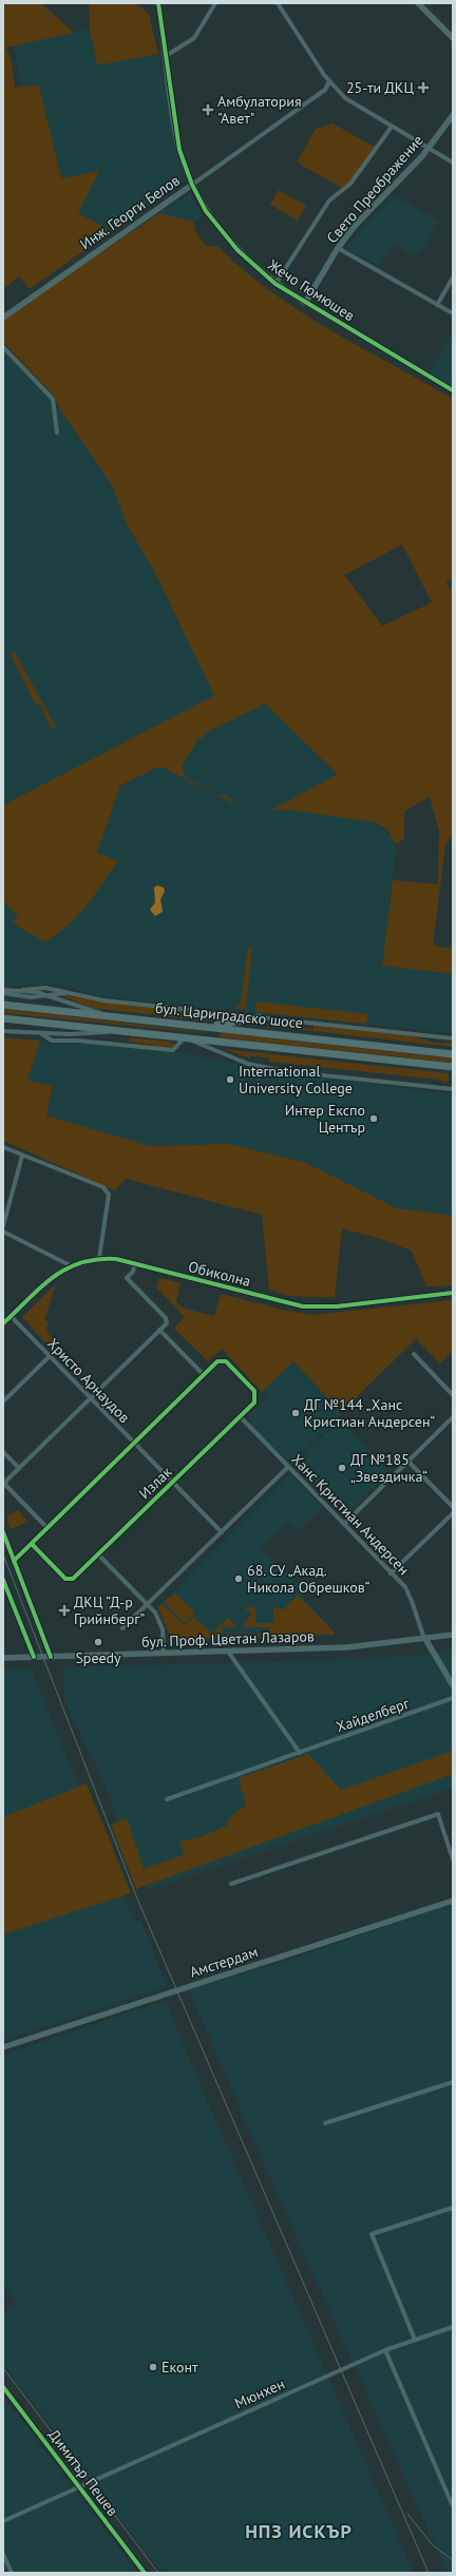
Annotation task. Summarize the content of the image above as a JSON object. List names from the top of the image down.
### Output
{
  "streets": {
    "highway": ["бул. Цариградско шосе"],
    "street": [
      "Свето Преображение",
      "Инж. Георги Белов",
      "Жечо Гюмюшев",
      "Обиколна",
      "Христо Арнаудов",
      "Излак",
      "Ханс Кристиан Андерсен",
      "бул. Проф. Цветан Лазаров",
      "Хайделберг",
      "Амстердам",
      "Мюнхен",
      "Димитър Пешев"
    ]
  },
  "crossings": [
    ["Свето Преображение", "Жечо Гюмюшев"],
    ["Инж. Георги Белов", "Жечо Гюмюшев"],
    ["Обиколна", "Христо Арнаудов"],
    ["Христо Арнаудов", "Излак"],
    ["Излак", "Ханс Кристиан Андерсен"],
    ["Ханс Кристиан Андерсен", "бул. Проф. Цветан Лазаров"],
    ["Мюнхен", "Димитър Пешев"]
  ],
  "districts": ["НПЗ ИСКЪР"],
  "places": {
    "health": ["25-ти ДКЦ", "Амбулатория \"Авет\"", "ДКЦ “Д-р Грийнберг”"],
    "other": [
      "International University College",
      "Интер Експо Център",
      "ДГ №144 „Ханс Кристиан Андерсен“",
      "ДГ №185 „Звездичка“",
      "68. СУ „Акад. Никола Обрешков“",
      "Speedy",
      "Еконт"
    ]
  }
}
